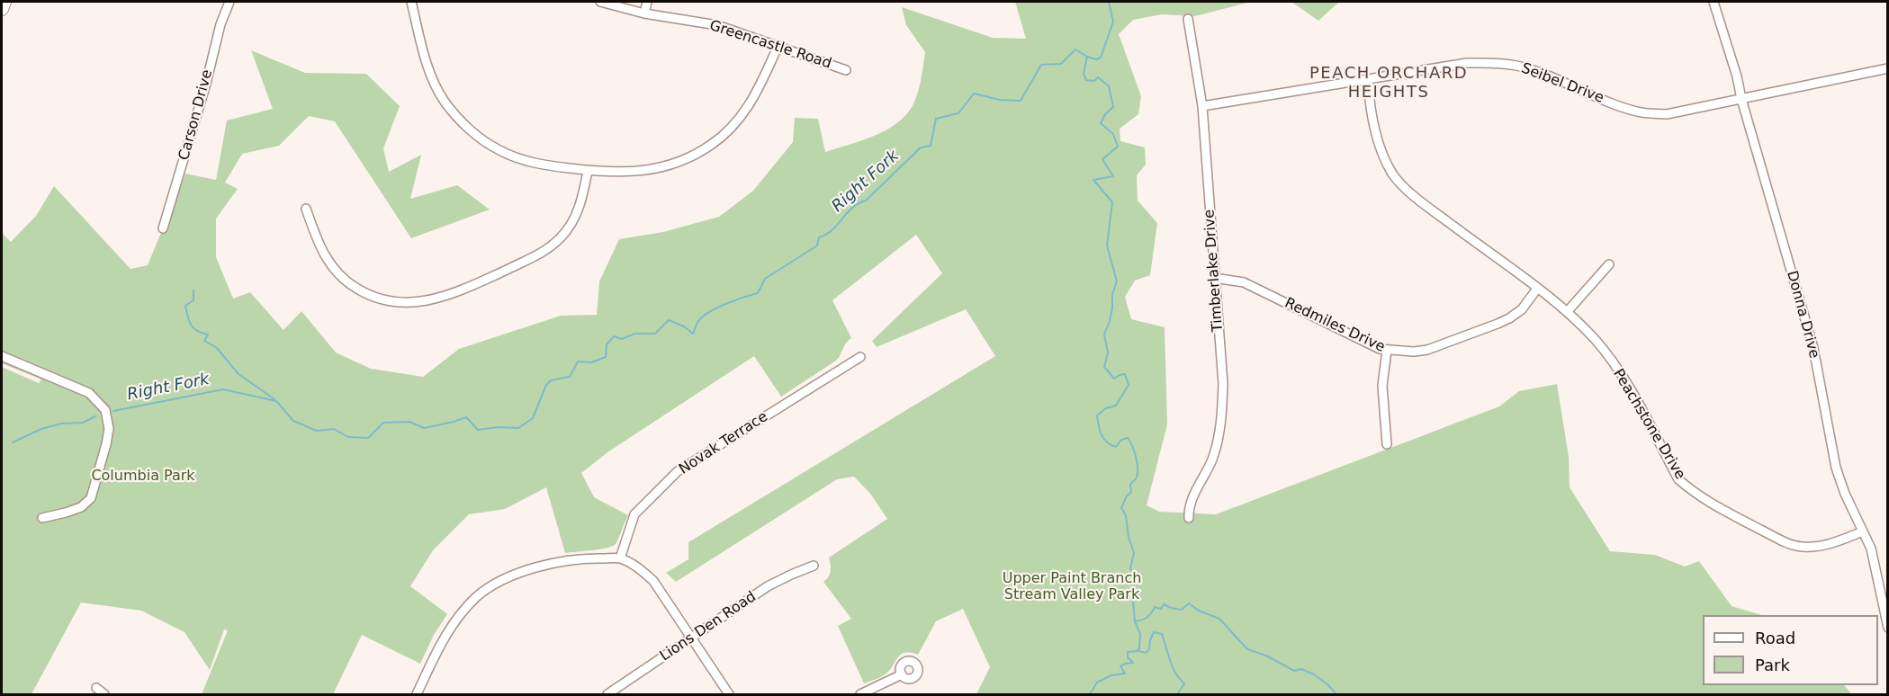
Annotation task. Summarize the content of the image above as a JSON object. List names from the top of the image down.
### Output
{
  "streets": {
    "street": [
      "Greencastle Road",
      "Seibel Drive",
      "Carson Drive",
      "Timberlake Drive",
      "Donna Drive",
      "Redmiles Drive",
      "Peachstone Drive",
      "Novak Terrace",
      "Lions Den Road"
    ]
  },
  "crossings": [
    ["Seibel Drive", "Timberlake Drive"],
    ["Seibel Drive", "Donna Drive"],
    ["Seibel Drive", "Peachstone Drive"],
    ["Timberlake Drive", "Redmiles Drive"],
    ["Donna Drive", "Peachstone Drive"],
    ["Redmiles Drive", "Peachstone Drive"]
  ],
  "districts": ["PEACH ORCHARD HEIGHTS"],
  "water": ["Right Fork"],
  "parks": ["Columbia Park", "Upper Paint Branch Stream Valley Park"],
  "legend": ["Road", "Park"]
}
